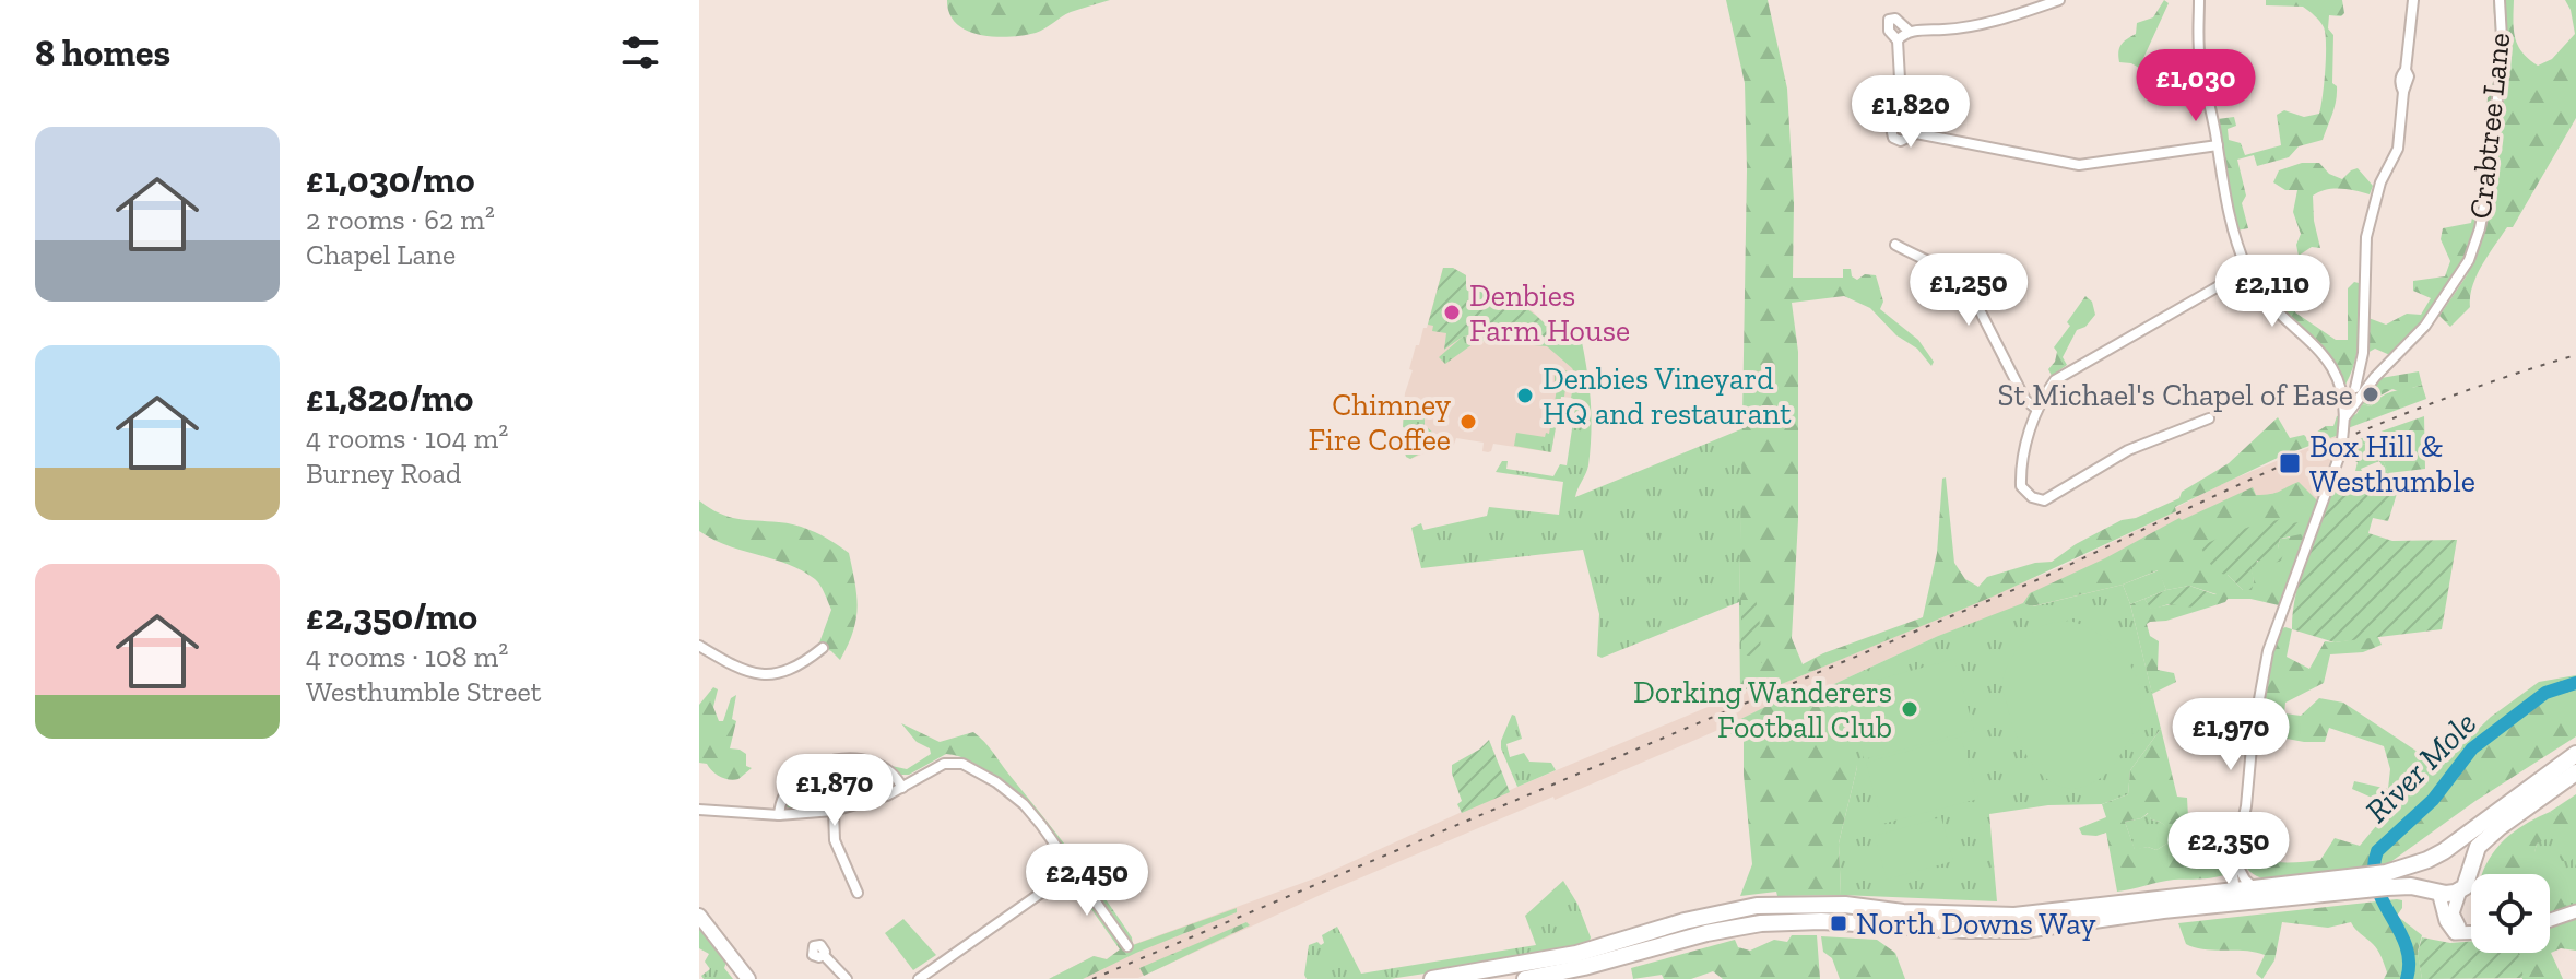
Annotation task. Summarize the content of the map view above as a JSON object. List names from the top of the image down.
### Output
{
  "streets": {
    "street": ["Crabtree Lane"]
  },
  "water": ["River Mole"],
  "places": {
    "other": [
      "Denbies Farm House",
      "St Michael's Chapel of Ease",
      "Denbies Vineyard HQ and restaurant",
      "Chimney Fire Coffee",
      "Dorking Wanderers Football Club"
    ],
    "transit": ["Box Hill & Westhumble", "North Downs Way"]
  },
  "page": {
    "heading": "8 homes",
    "price": [
      "£1,030",
      "£1,820",
      "£1,250",
      "£2,110",
      "£1,970",
      "£1,870",
      "£2,350",
      "£2,450"
    ],
    "list": [
      {
        "name": "£1,030/mo",
        "note": "2 rooms · 62 m² · Chapel Lane"
      },
      {
        "name": "£1,820/mo",
        "note": "4 rooms · 104 m² · Burney Road"
      },
      {
        "name": "£2,350/mo",
        "note": "4 rooms · 108 m² · Westhumble Street"
      }
    ]
  }
}
